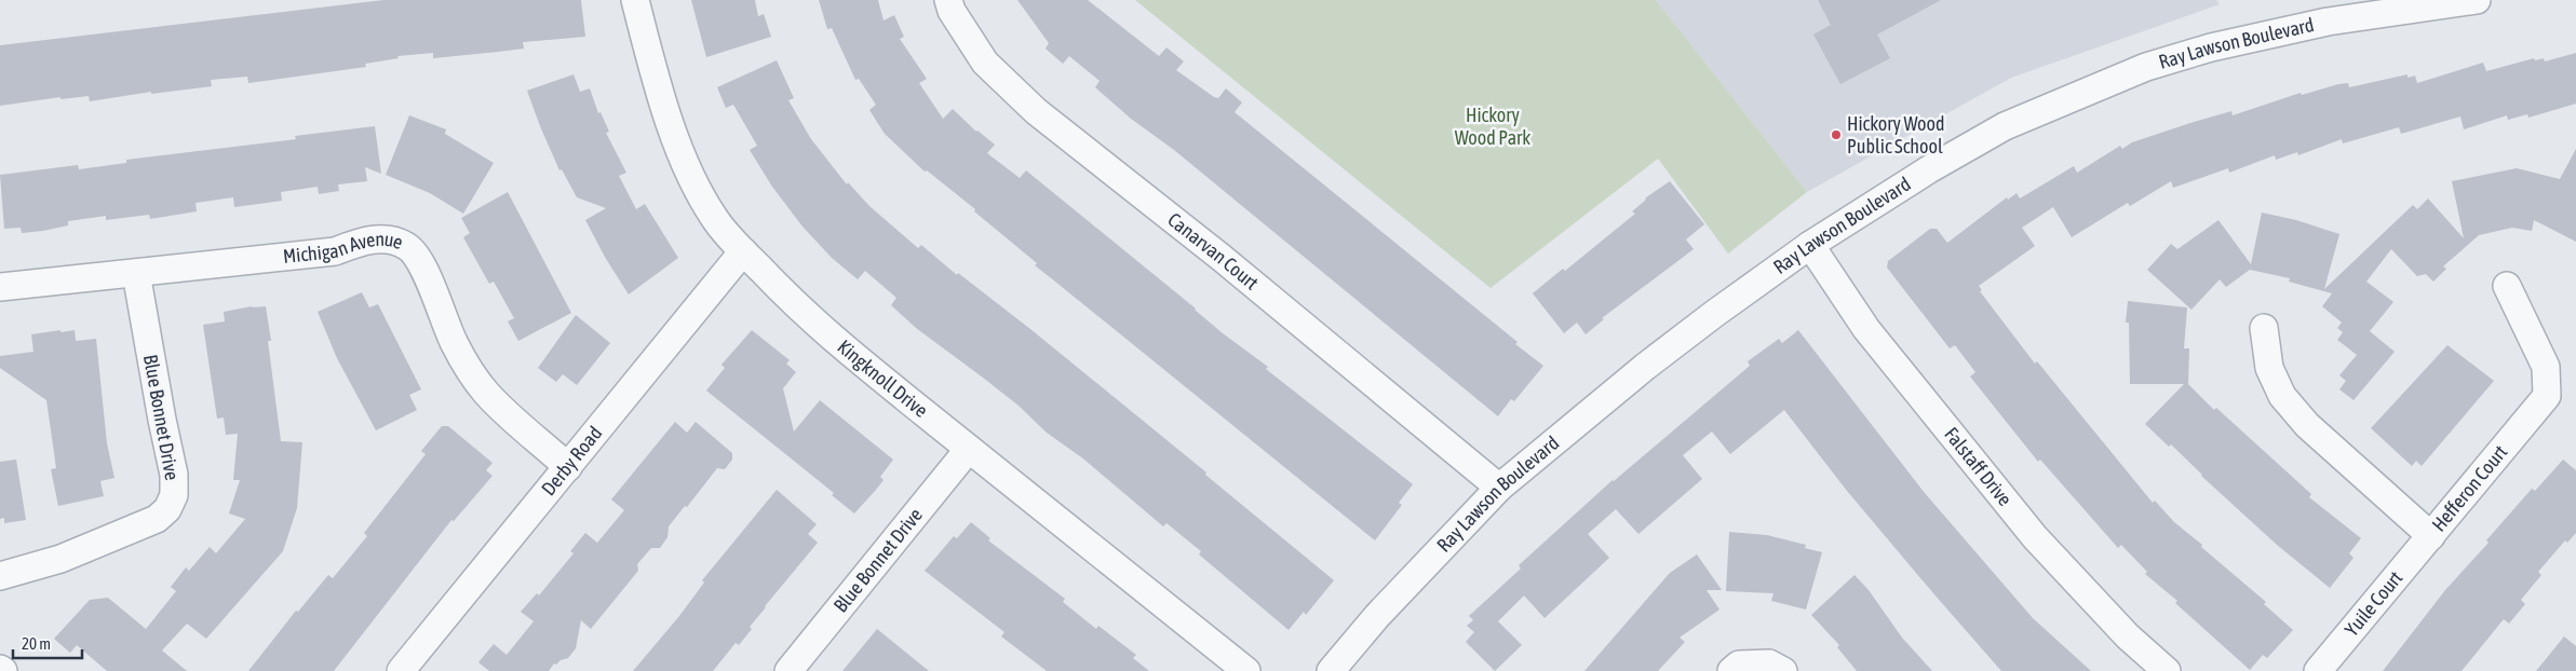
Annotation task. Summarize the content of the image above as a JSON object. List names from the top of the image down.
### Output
{
  "streets": {
    "street": [
      "Ray Lawson Boulevard",
      "Canarvan Court",
      "Michigan Avenue",
      "Kingknoll Drive",
      "Blue Bonnet Drive",
      "Derby Road",
      "Falstaff Drive",
      "Hefferon Court",
      "Yuile Court"
    ]
  },
  "crossings": [
    ["Ray Lawson Boulevard", "Canarvan Court"],
    ["Ray Lawson Boulevard", "Falstaff Drive"],
    ["Michigan Avenue", "Blue Bonnet Drive"],
    ["Michigan Avenue", "Derby Road"],
    ["Kingknoll Drive", "Blue Bonnet Drive"],
    ["Kingknoll Drive", "Derby Road"],
    ["Hefferon Court", "Yuile Court"]
  ],
  "parks": ["Hickory Wood Park"],
  "places": ["Hickory Wood Public School"],
  "scale_bar": "20 m"
}
